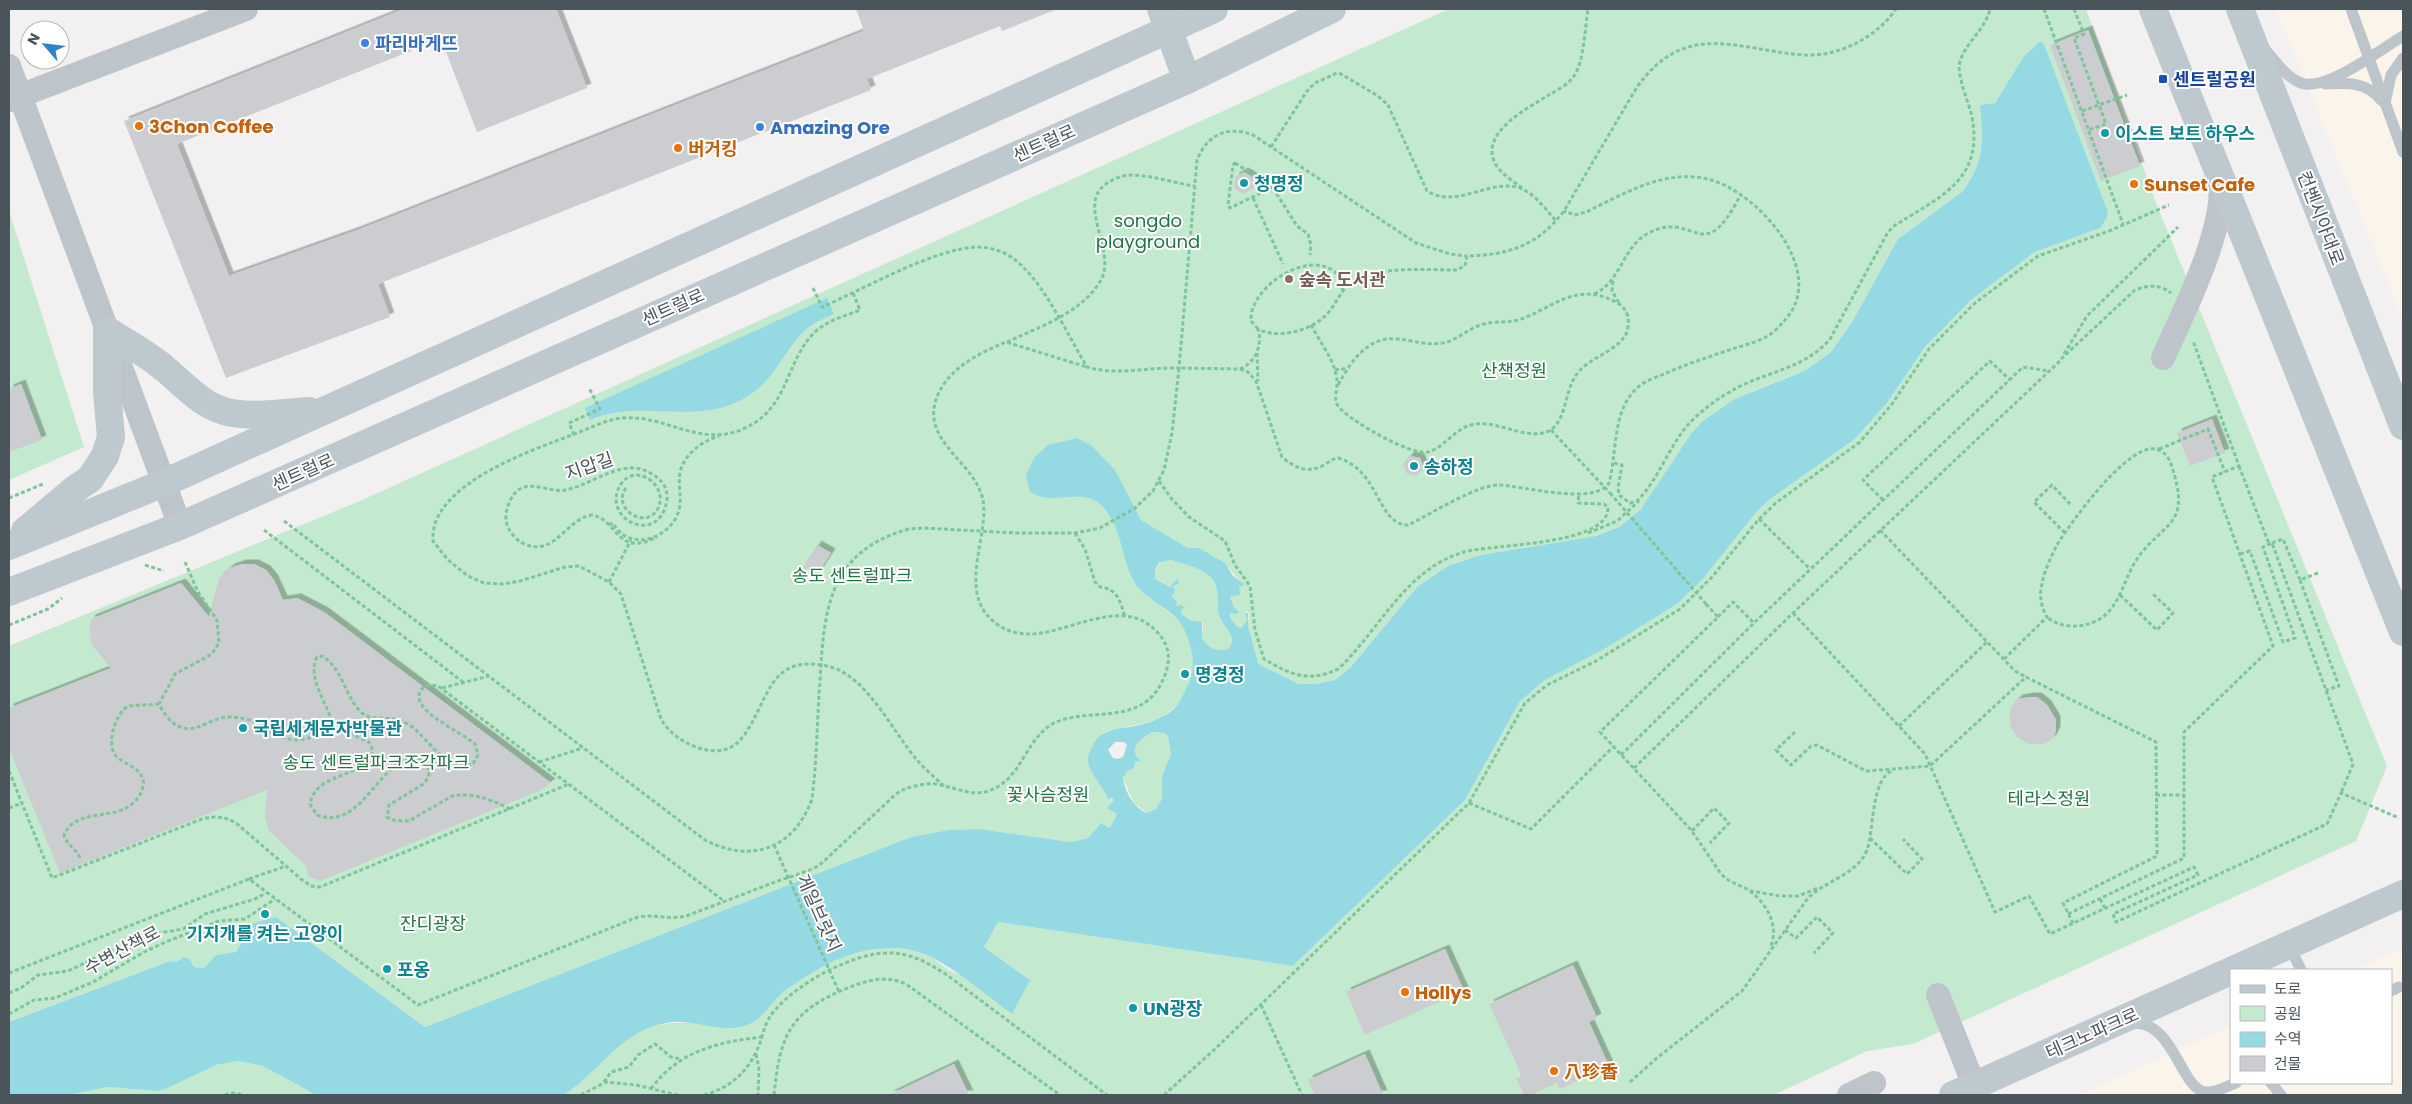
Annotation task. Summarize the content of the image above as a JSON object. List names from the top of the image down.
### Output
{
  "streets": {
    "main road": ["센트럴로", "컨벤시아대로", "테크노파크로"],
    "path": ["지압길", "게일브릿지", "수변산책로"]
  },
  "parks": [
    "songdo playground",
    "산책정원",
    "송도 센트럴파크",
    "송도 센트럴파크조각파크",
    "꽃사슴정원",
    "테라스정원",
    "잔디광장"
  ],
  "places": {
    "other": [
      "파리바게뜨",
      "3Chon Coffee",
      "Amazing Ore",
      "이스트 보트 하우스",
      "버거킹",
      "청명정",
      "Sunset Cafe",
      "숲속 도서관",
      "송하정",
      "명경정",
      "국립세계문자박물관",
      "기지개를 켜는 고양이",
      "포옹",
      "Hollys",
      "UN광장",
      "八珍香"
    ],
    "transit": ["센트럴공원"]
  },
  "legend": [
    "도로",
    "공원",
    "수역",
    "건물"
  ],
  "north": "top left"
}
